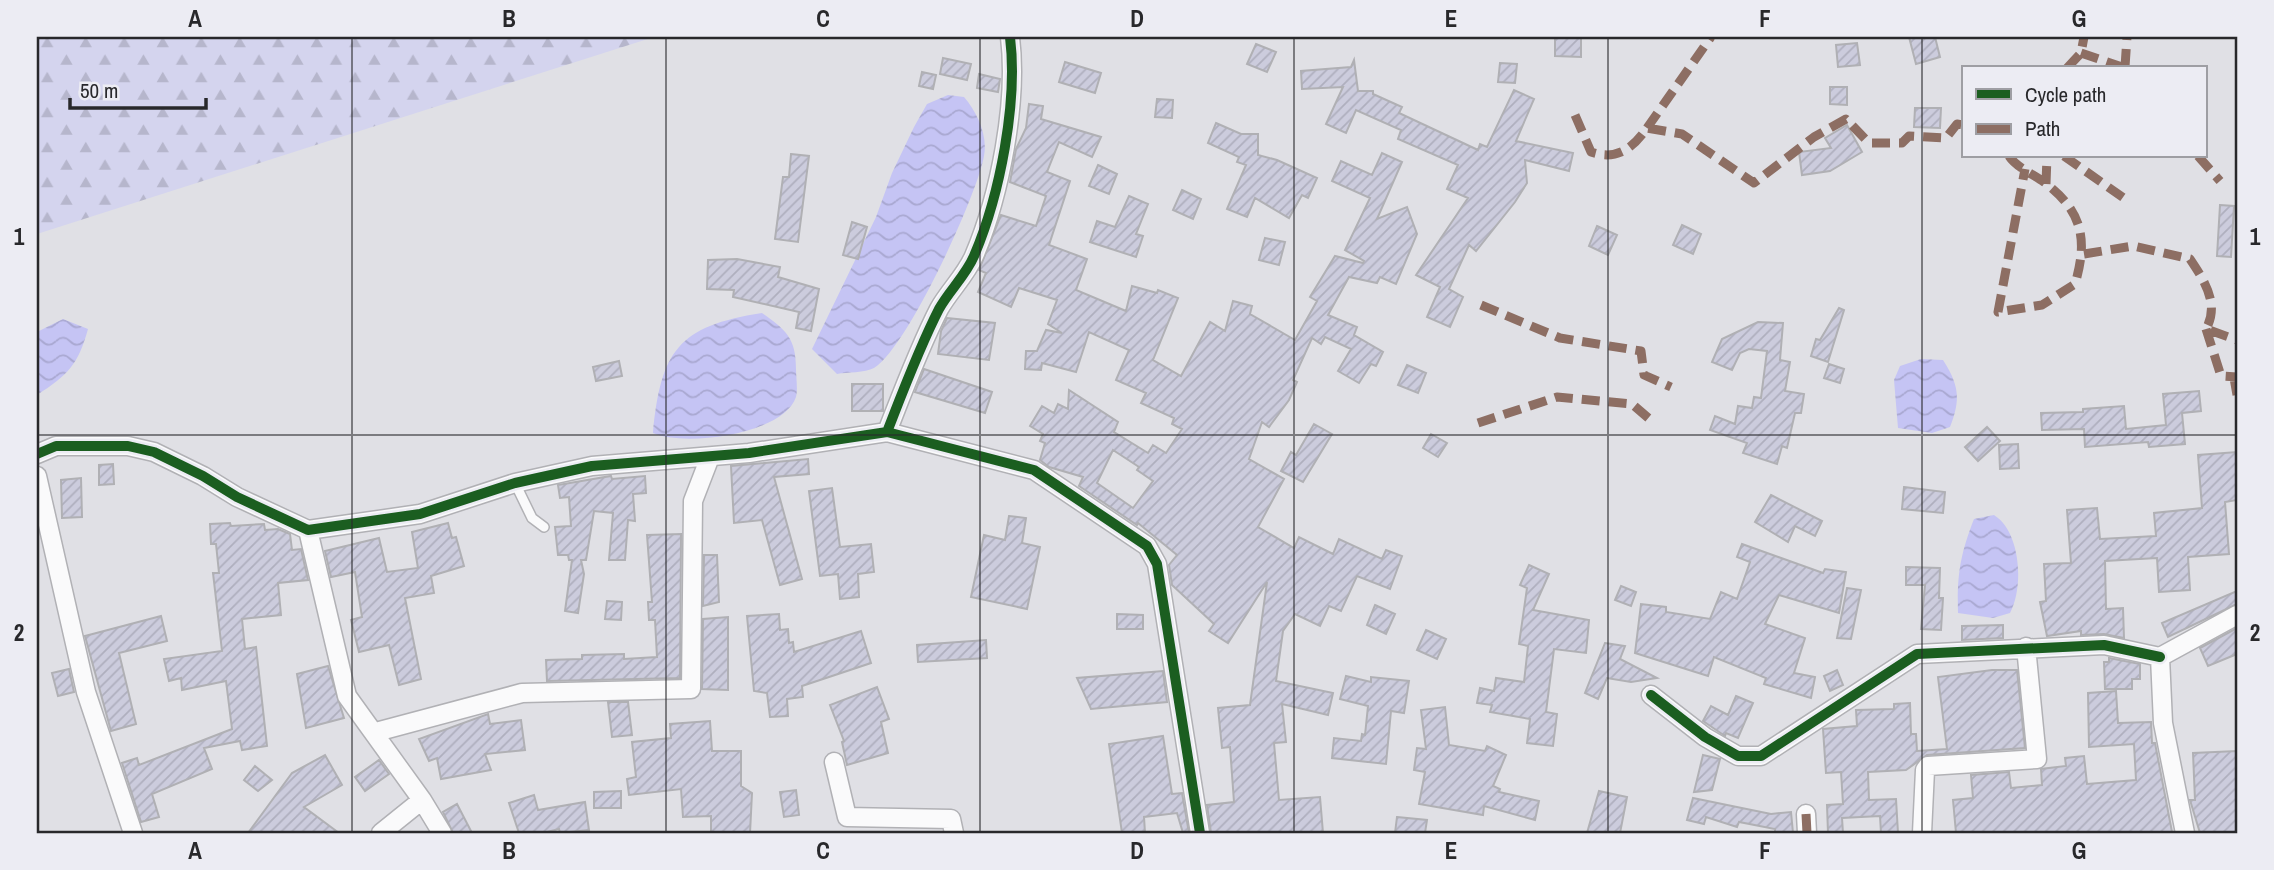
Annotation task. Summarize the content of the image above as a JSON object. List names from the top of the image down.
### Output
{
  "legend": ["Cycle path", "Path"],
  "scale_bar": "50 m",
  "grid": {
    "columns": [
      "A",
      "B",
      "C",
      "D",
      "E",
      "F",
      "G"
    ],
    "rows": ["1", "2"]
  }
}
